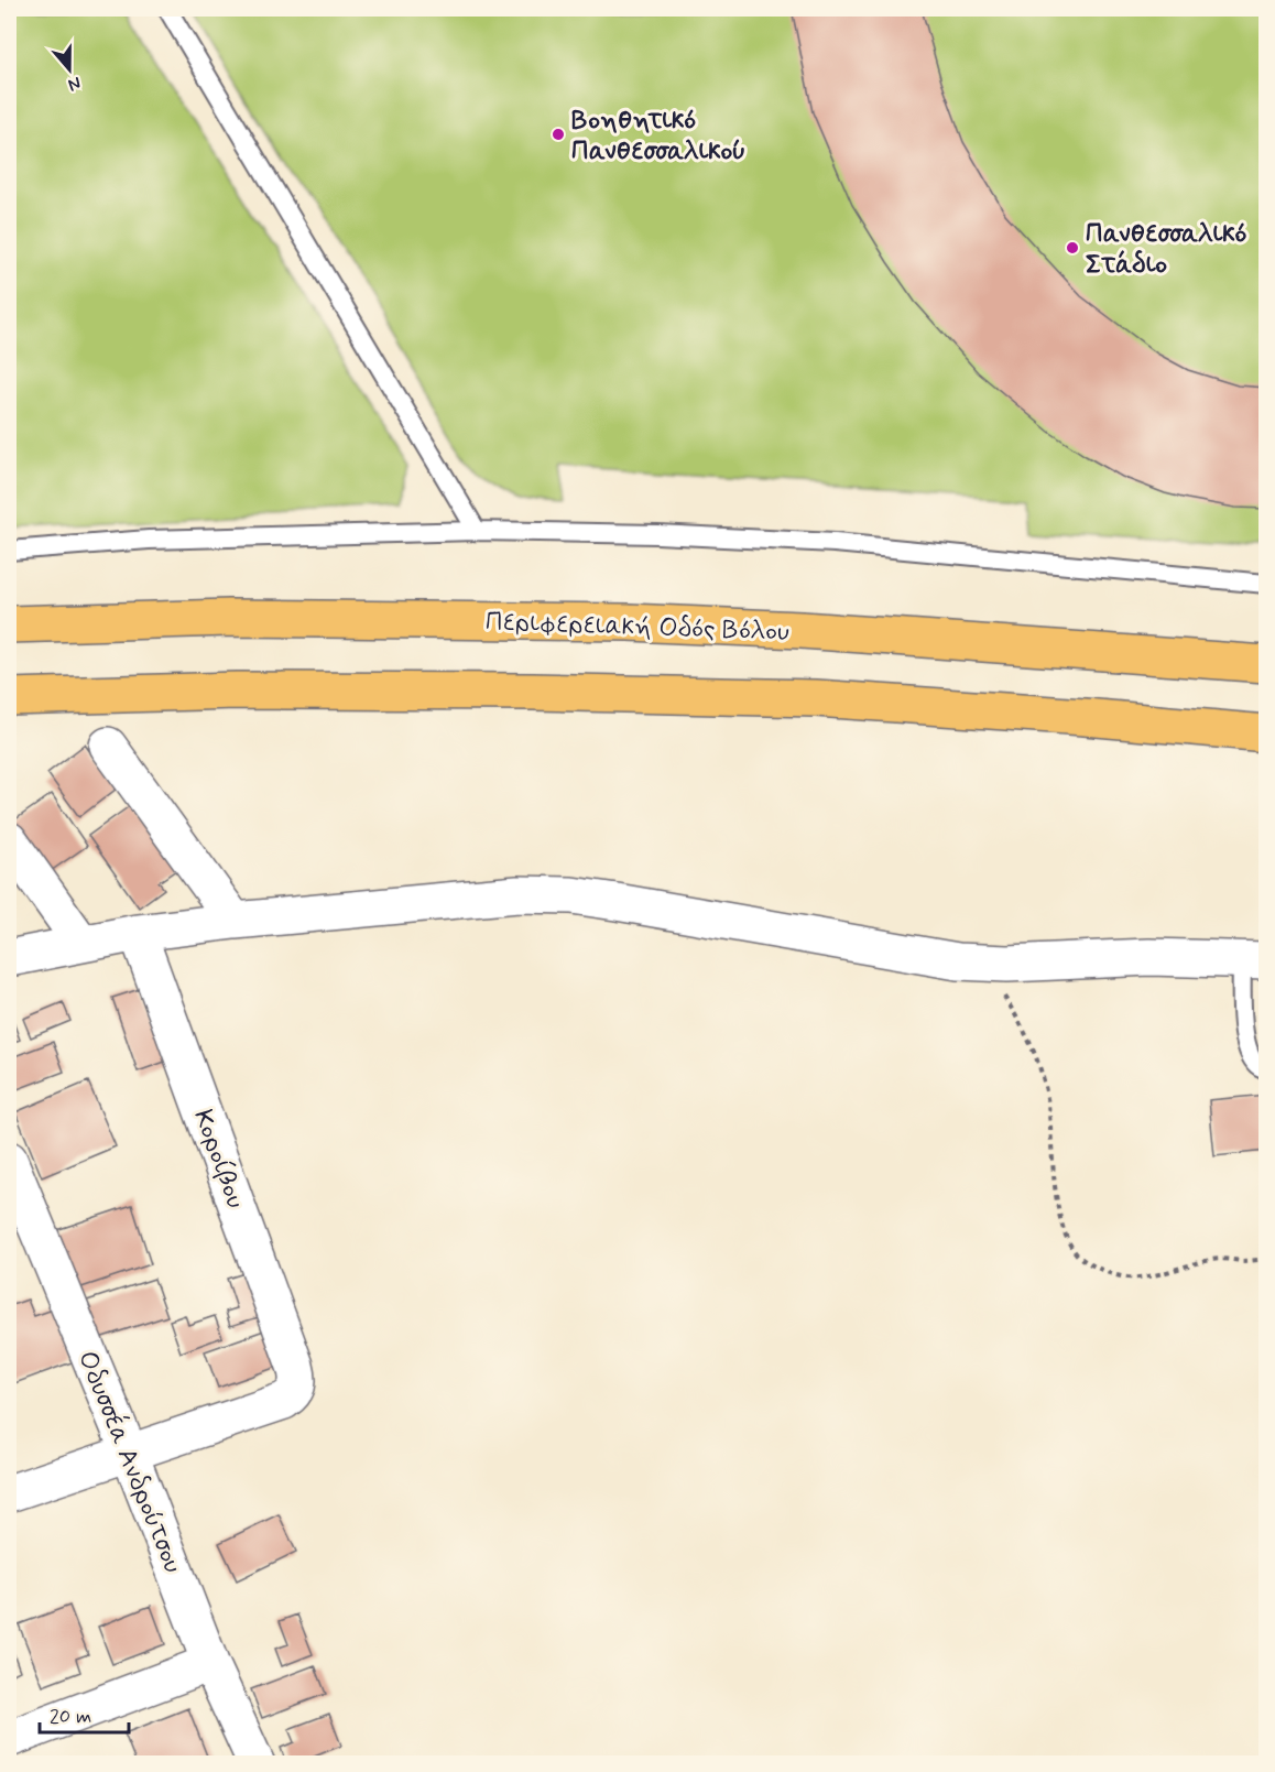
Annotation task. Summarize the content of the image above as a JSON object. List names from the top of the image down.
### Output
{
  "streets": {
    "main road": ["Περιφερειακή Οδός Βόλου"],
    "street": ["Κοροίβου", "Οδυσσέα Ανδρούτσου"]
  },
  "crossings": [
    ["Κοροίβου", "Οδυσσέα Ανδρούτσου"]
  ],
  "places": ["Βοηθητικό Πανθεσσαλικού", "Πανθεσσαλικό Στάδιο"],
  "scale_bar": "20 m",
  "north": "bottom"
}
